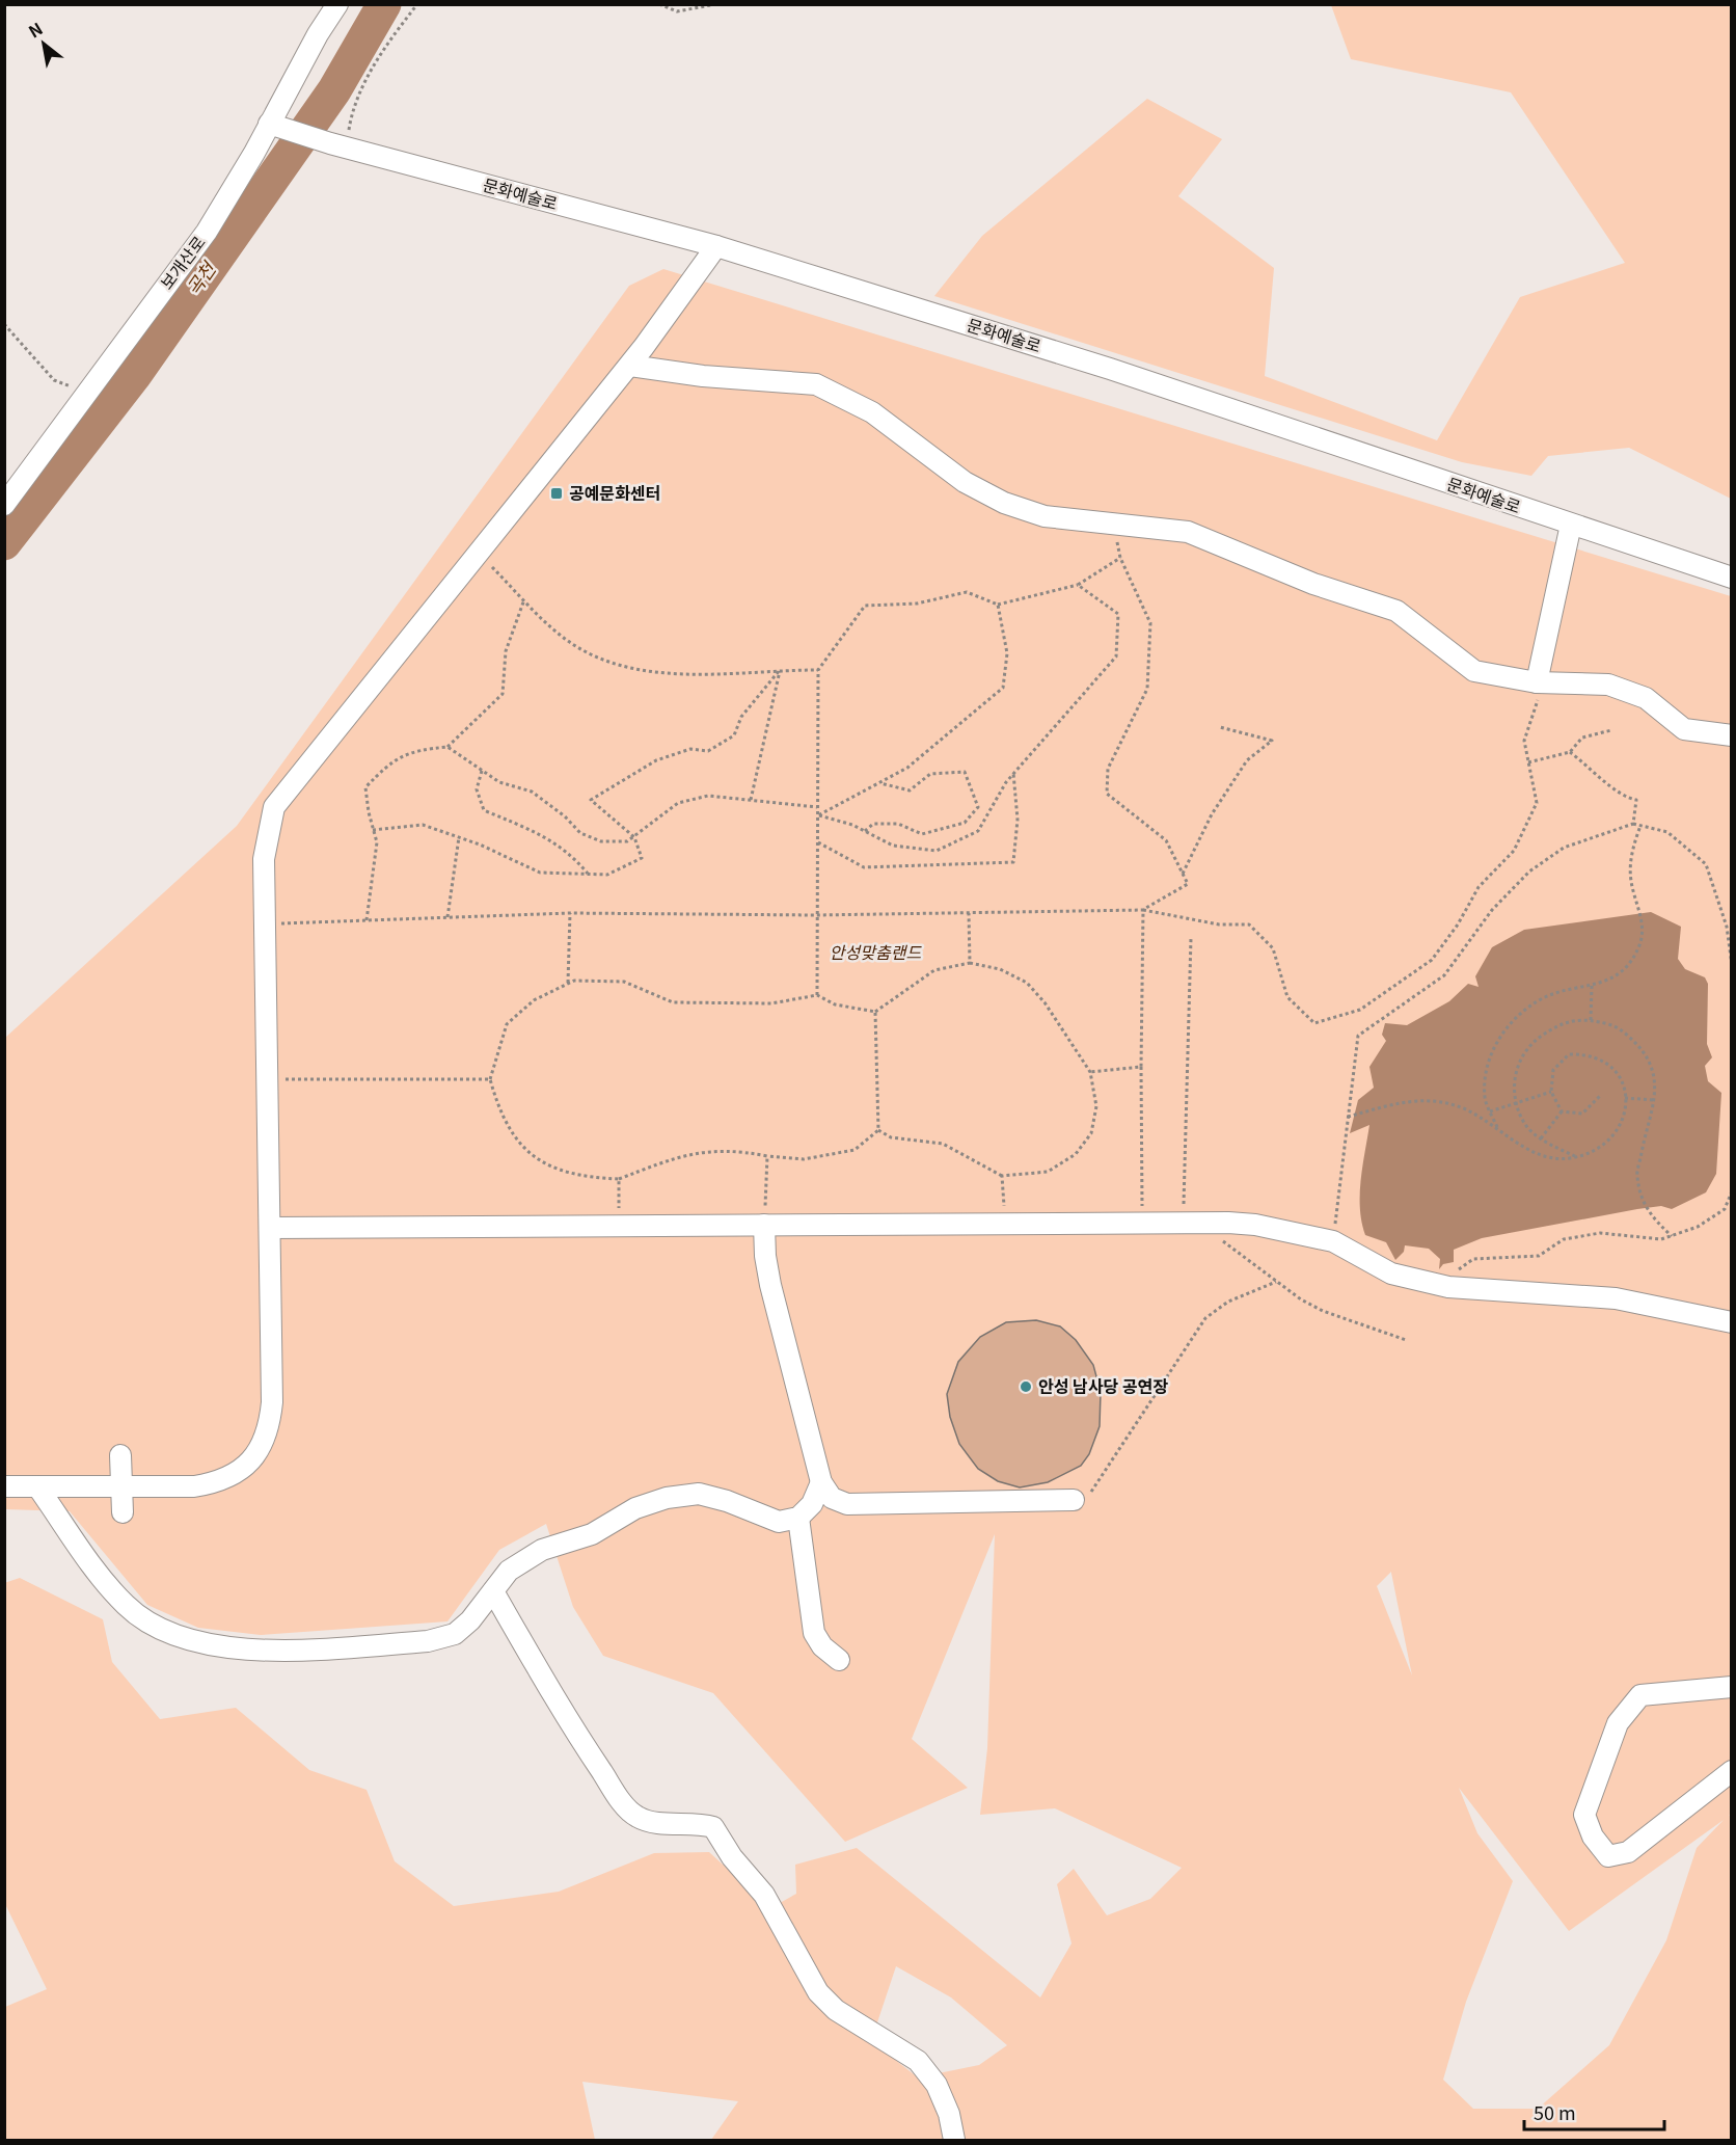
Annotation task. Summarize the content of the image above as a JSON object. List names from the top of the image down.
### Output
{
  "streets": {
    "street": ["문화예술로", "보개산로"]
  },
  "crossings": [
    ["문화예술로", "보개산로"]
  ],
  "water": ["곡천"],
  "parks": ["안성맞춤랜드"],
  "places": {
    "transit": ["공예문화센터"],
    "other": ["안성 남사당 공연장"]
  },
  "scale_bar": "50 m",
  "north": "top left"
}
